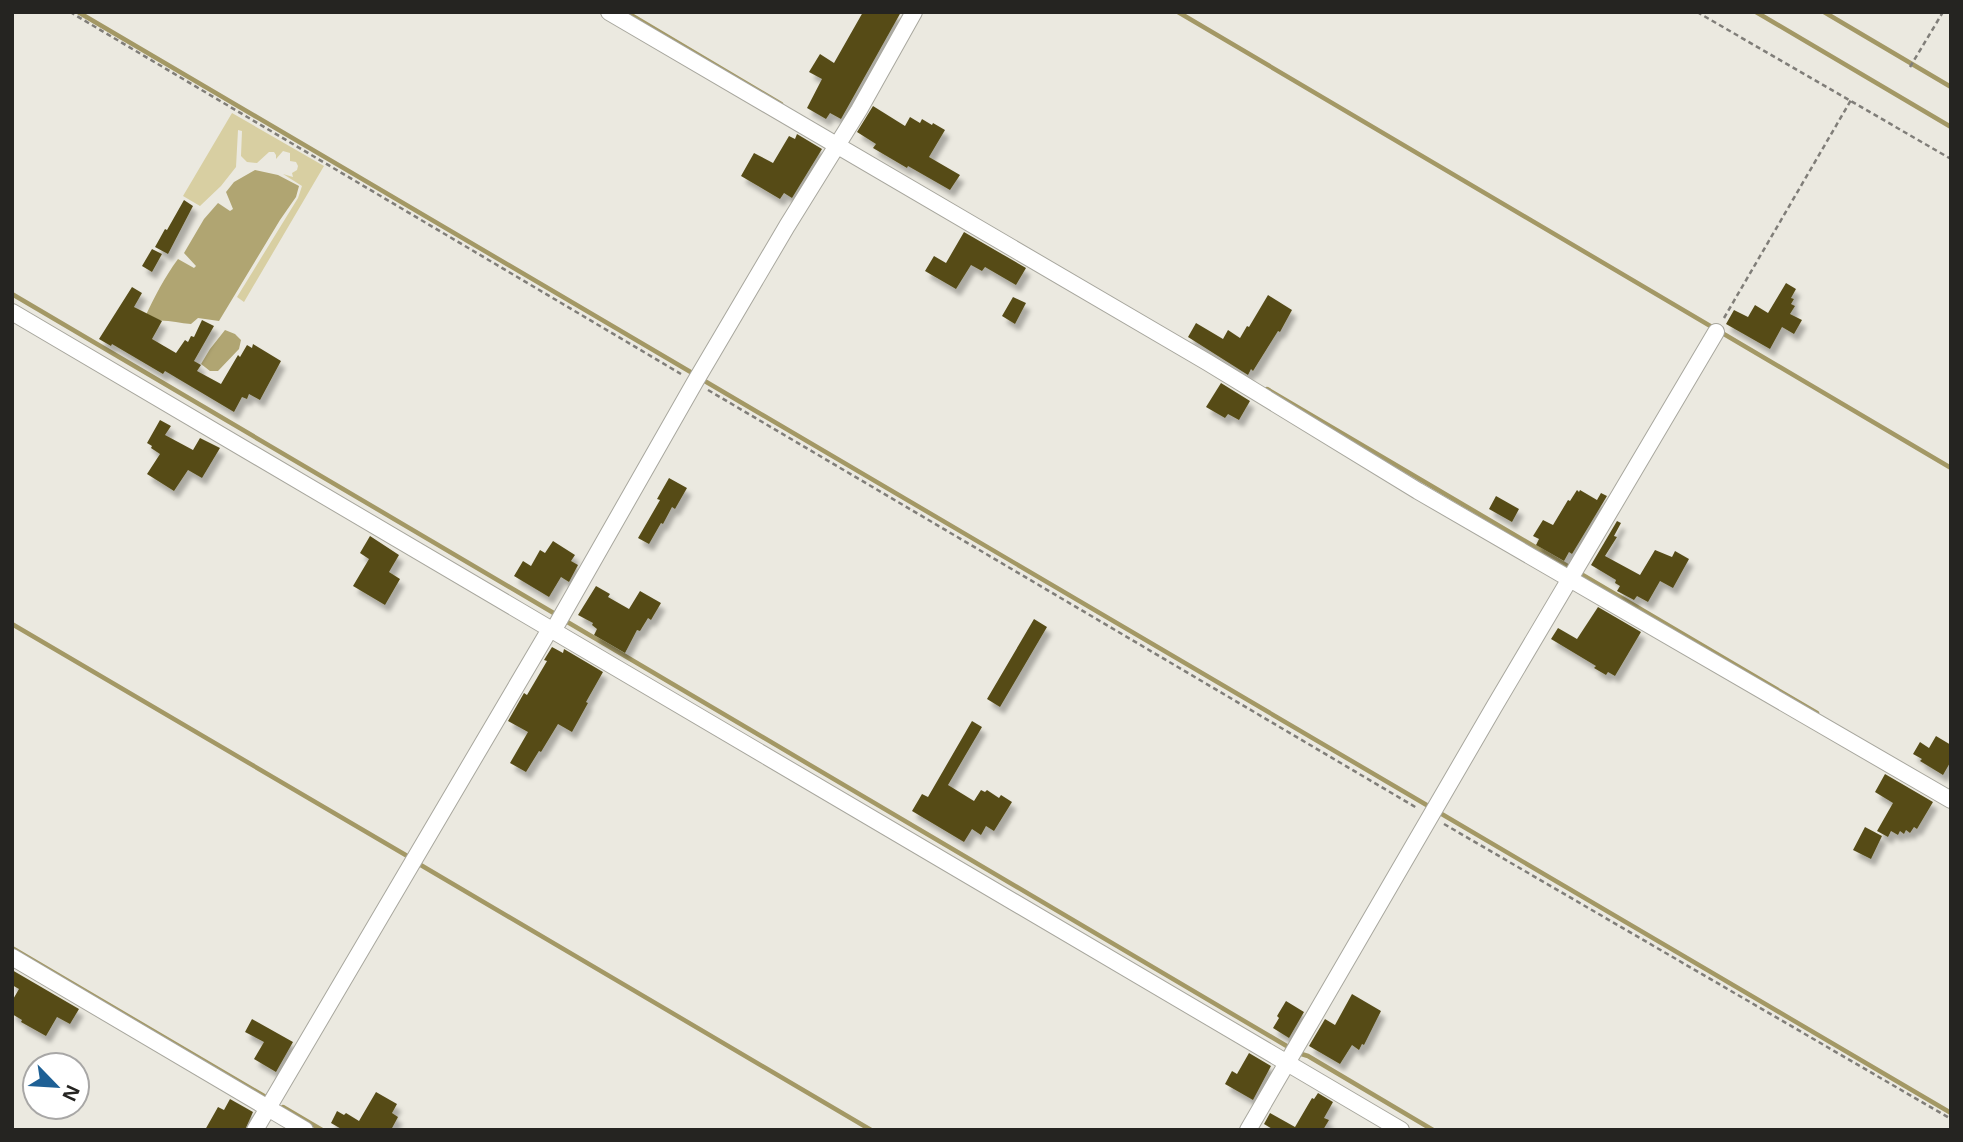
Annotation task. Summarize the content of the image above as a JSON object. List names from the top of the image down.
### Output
{
  "north": "bottom right"
}
